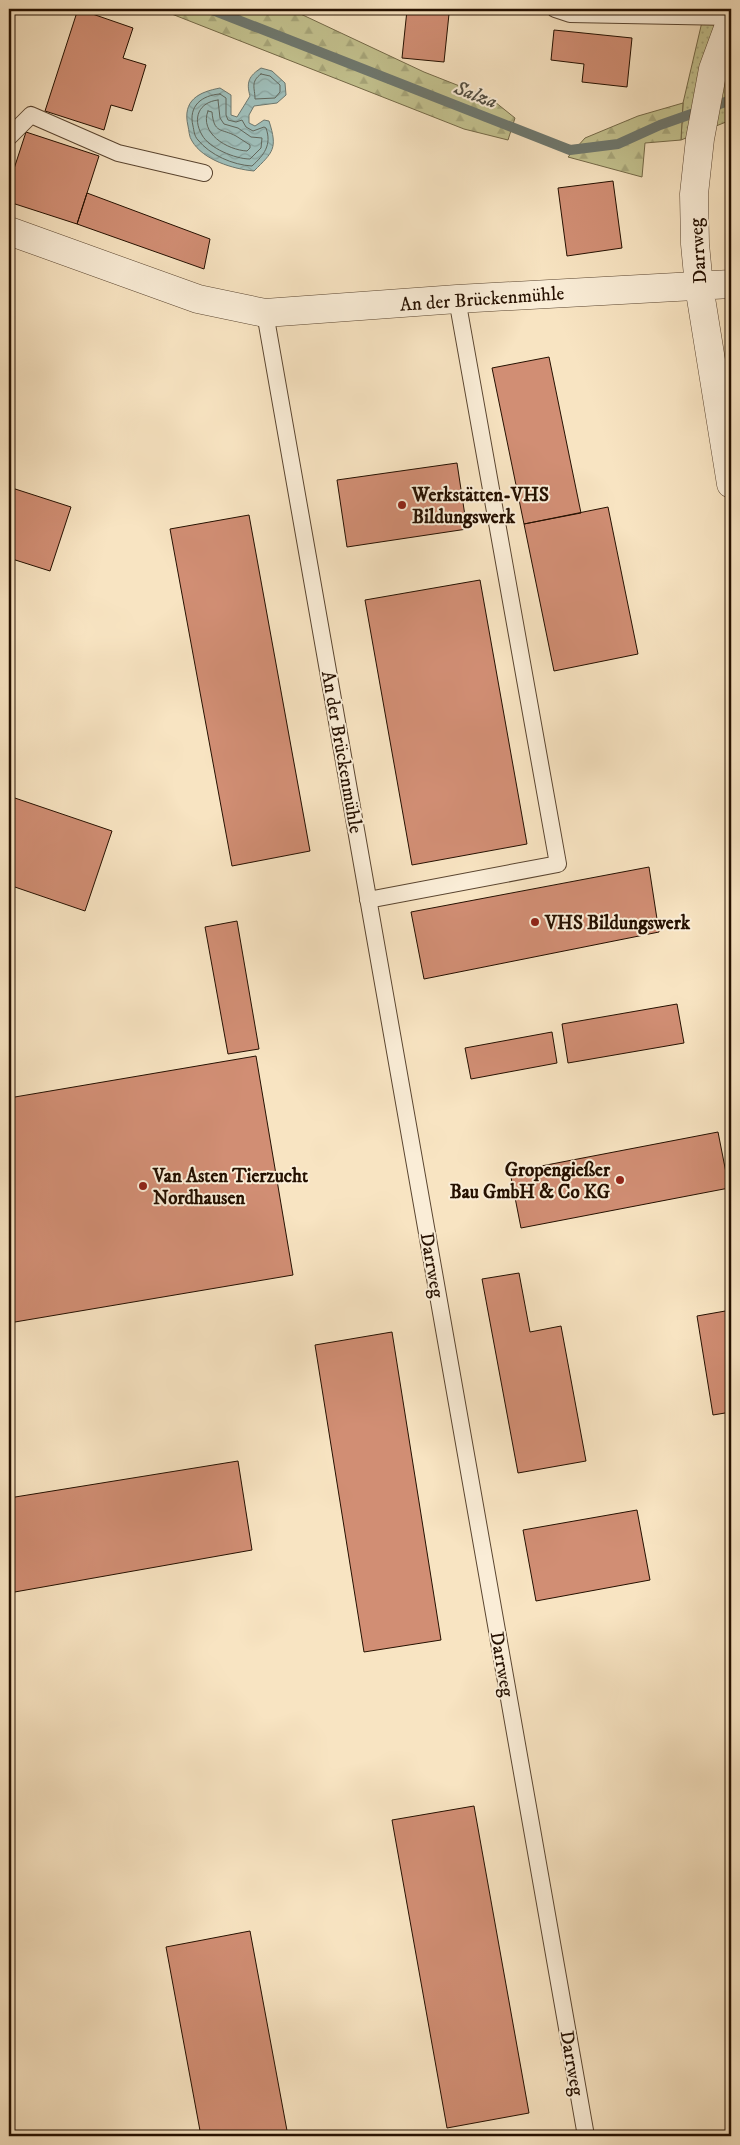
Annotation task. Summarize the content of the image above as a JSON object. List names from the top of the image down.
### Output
{
  "streets": {
    "street": ["Darrweg", "An der Brückenmühle"]
  },
  "crossings": [
    ["Darrweg", "An der Brückenmühle"]
  ],
  "water": ["Salza"],
  "places": [
    "Werkstätten-VHS Bildungswerk",
    "VHS Bildungswerk",
    "Gropengießer Bau GmbH & Co KG",
    "Van Asten Tierzucht Nordhausen"
  ]
}
